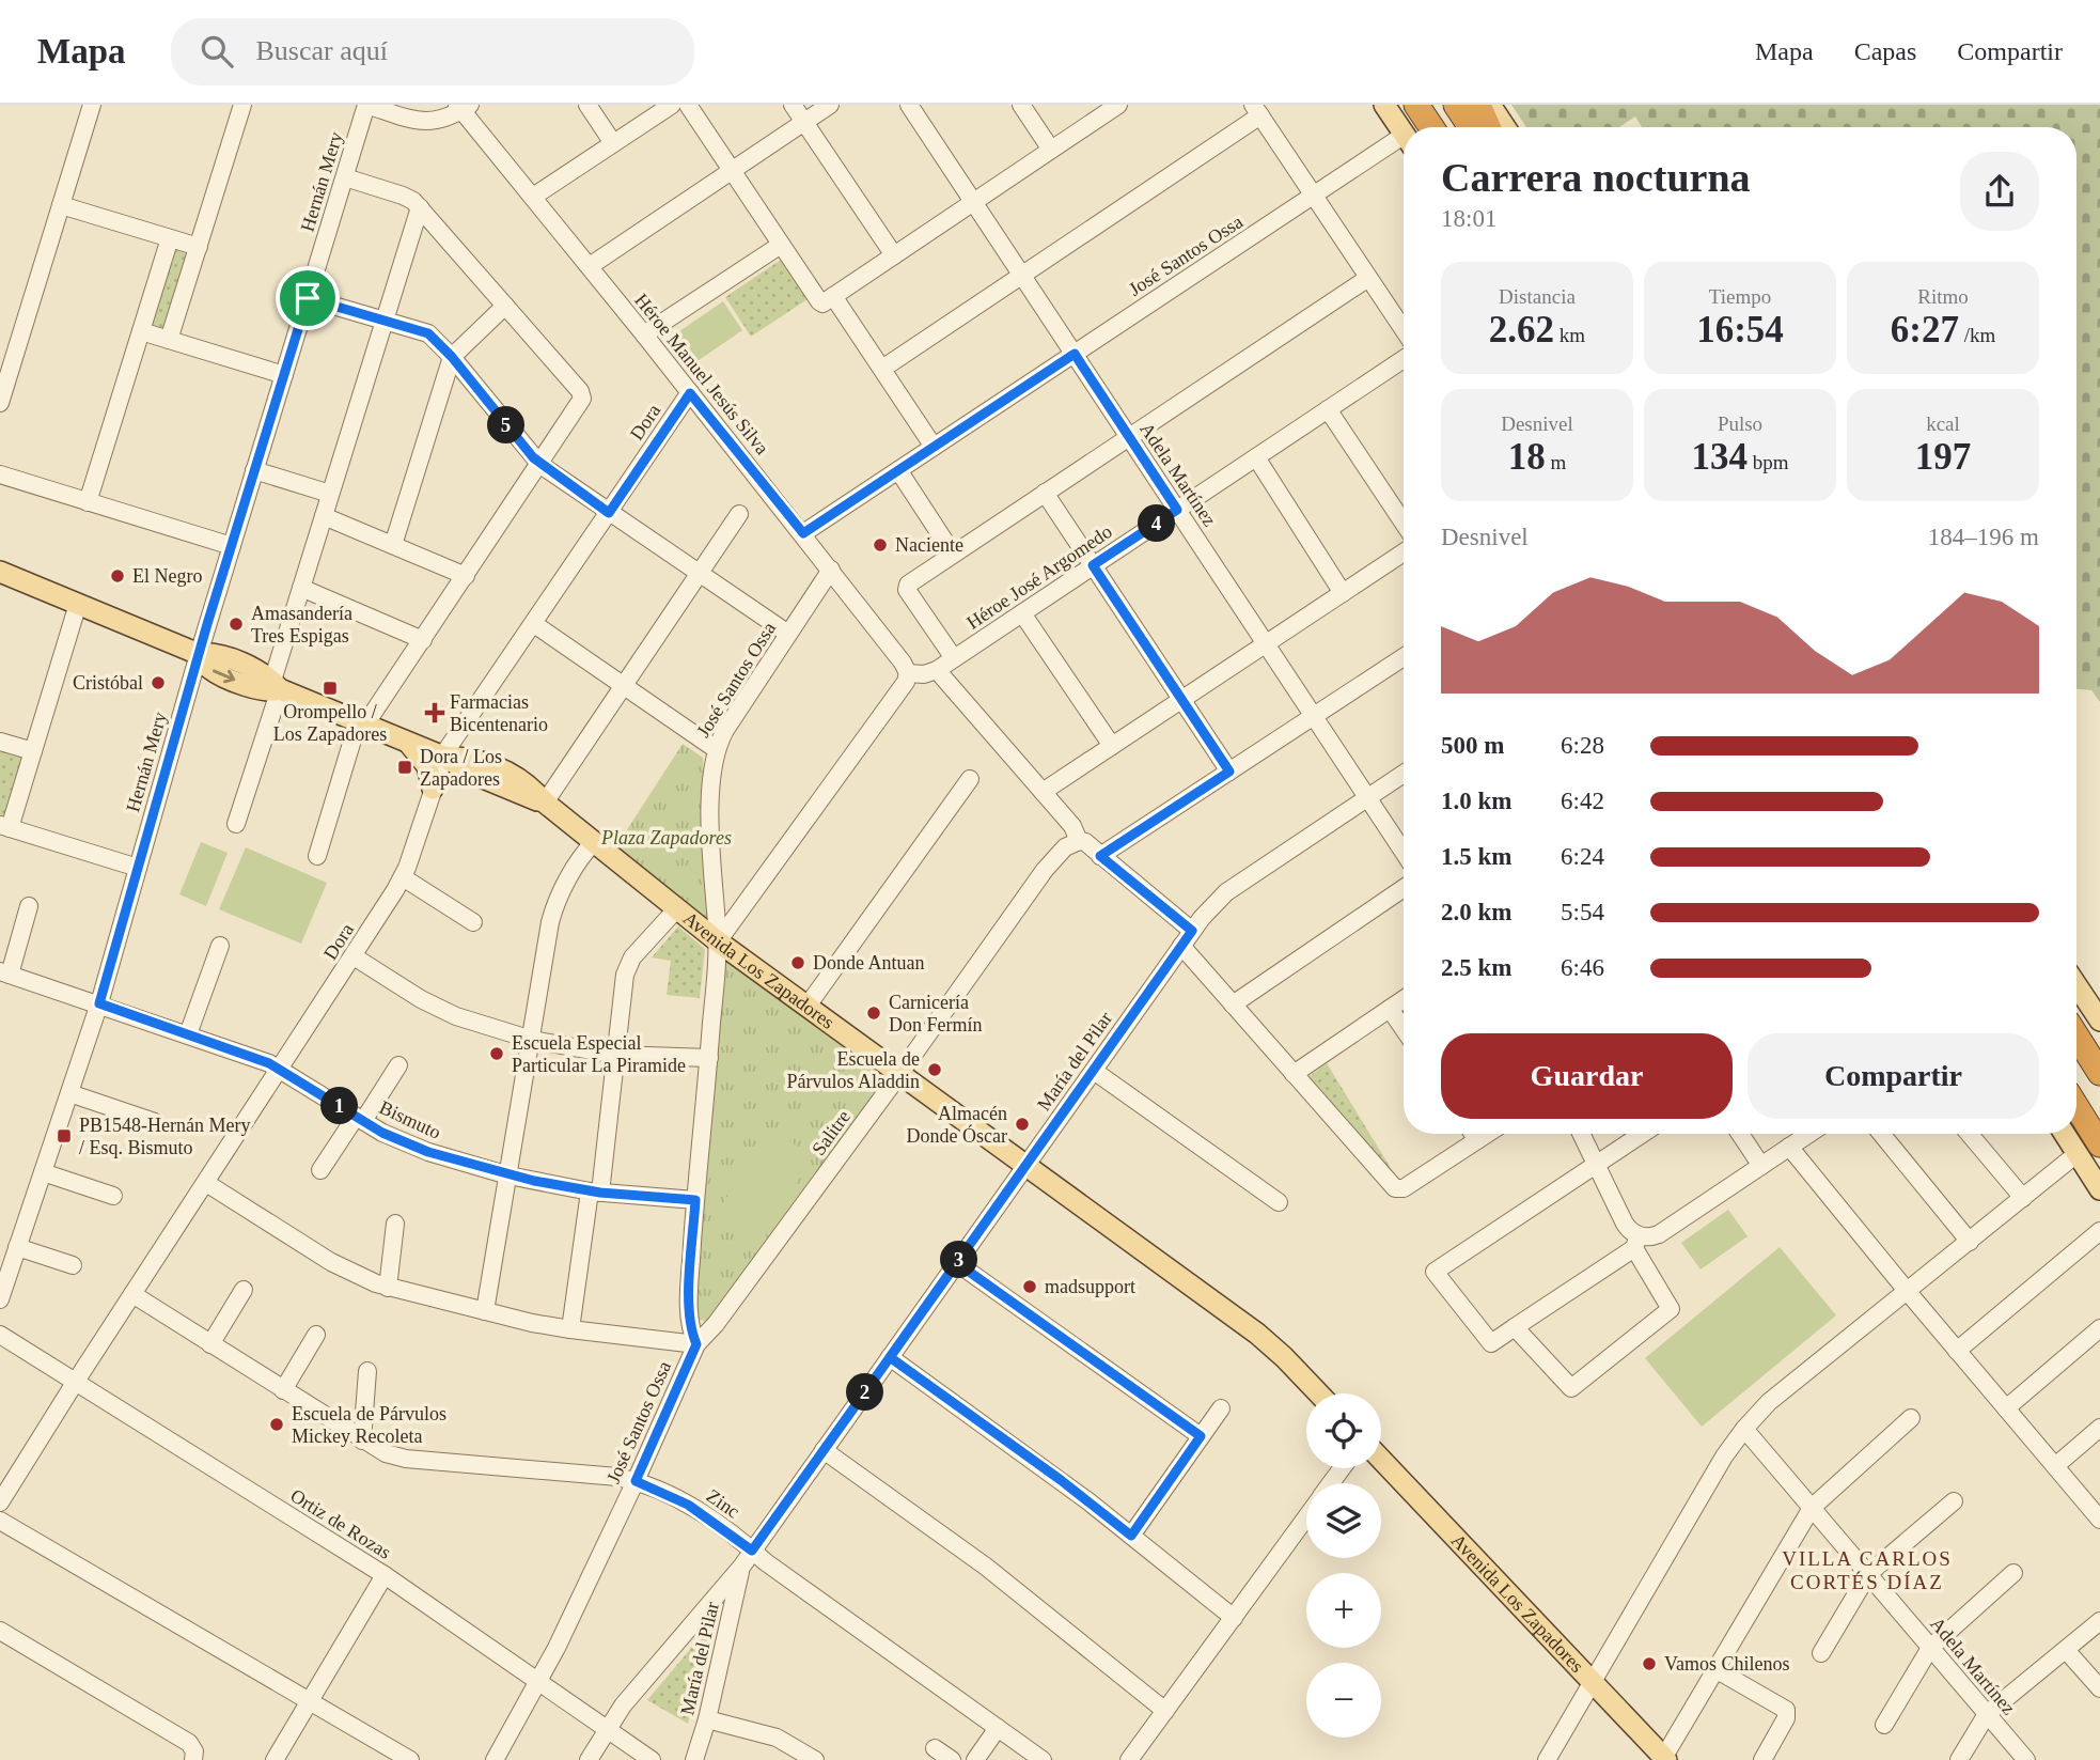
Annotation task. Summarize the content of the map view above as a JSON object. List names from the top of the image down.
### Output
{
  "streets": {
    "main road": ["Avenida Los Zapadores"],
    "street": [
      "Hernán Mery",
      "José Santos Ossa",
      "Héroe Manuel Jesús Silva",
      "Dora",
      "Adela Martínez",
      "Héroe José Argomedo",
      "María del Pilar",
      "Bismuto",
      "Salitre",
      "Zinc",
      "Ortiz de Rozas"
    ]
  },
  "crossings": [
    ["Hernán Mery", "Avenida Los Zapadores"],
    ["Hernán Mery", "Bismuto"],
    ["José Santos Ossa", "Héroe Manuel Jesús Silva"],
    ["José Santos Ossa", "Adela Martínez"],
    ["José Santos Ossa", "Avenida Los Zapadores"],
    ["José Santos Ossa", "Bismuto"],
    ["José Santos Ossa", "Salitre"],
    ["José Santos Ossa", "Zinc"],
    ["José Santos Ossa", "Ortiz de Rozas"],
    ["Héroe Manuel Jesús Silva", "Dora"],
    ["Dora", "Avenida Los Zapadores"],
    ["Dora", "Bismuto"],
    ["Dora", "Zinc"],
    ["Dora", "Ortiz de Rozas"],
    ["Adela Martínez", "Héroe José Argomedo"],
    ["Adela Martínez", "María del Pilar"],
    ["Avenida Los Zapadores", "María del Pilar"],
    ["Avenida Los Zapadores", "Salitre"],
    ["María del Pilar", "Zinc"]
  ],
  "districts": ["VILLA CARLOS CORTÉS DÍAZ"],
  "parks": ["Plaza Zapadores"],
  "places": {
    "other": [
      "Naciente",
      "El Negro",
      "Amasandería Tres Espigas",
      "Cristóbal",
      "Donde Antuan",
      "Carnicería Don Fermín",
      "Escuela Especial Particular La Piramide",
      "Escuela de Párvulos Aladdin",
      "Almacén Donde Óscar",
      "madsupport",
      "Escuela de Párvulos Mickey Recoleta",
      "Vamos Chilenos"
    ],
    "transit": ["Orompello / Los Zapadores", "Dora / Los Zapadores", "PB1548-Hernán Mery / Esq. Bismuto"],
    "health": ["Farmacias Bicentenario"]
  },
  "page": {
    "header": "Mapa",
    "search": "Buscar aquí",
    "nav": ["Mapa", "Capas", "Compartir"],
    "heading": ["Carrera nocturna", "18:01"],
    "stats": [
      ["Distancia", "2.62 km"],
      ["Tiempo", "16:54"],
      ["Ritmo", "6:27 /km"],
      ["Desnivel", "18 m"],
      ["Pulso", "134 bpm"],
      ["kcal", "197"]
    ],
    "pins": [
      "5",
      "4",
      "1",
      "3",
      "2"
    ],
    "chart": ["Desnivel", "184–196 m"],
    "list": [
      {
        "name": "500 m",
        "note": "6:28"
      },
      {
        "name": "1.0 km",
        "note": "6:42"
      },
      {
        "name": "1.5 km",
        "note": "6:24"
      },
      {
        "name": "2.0 km",
        "note": "5:54"
      },
      {
        "name": "2.5 km",
        "note": "6:46"
      }
    ],
    "buttons": ["Guardar", "Compartir"],
    "map_buttons": ["+", "−"]
  }
}
